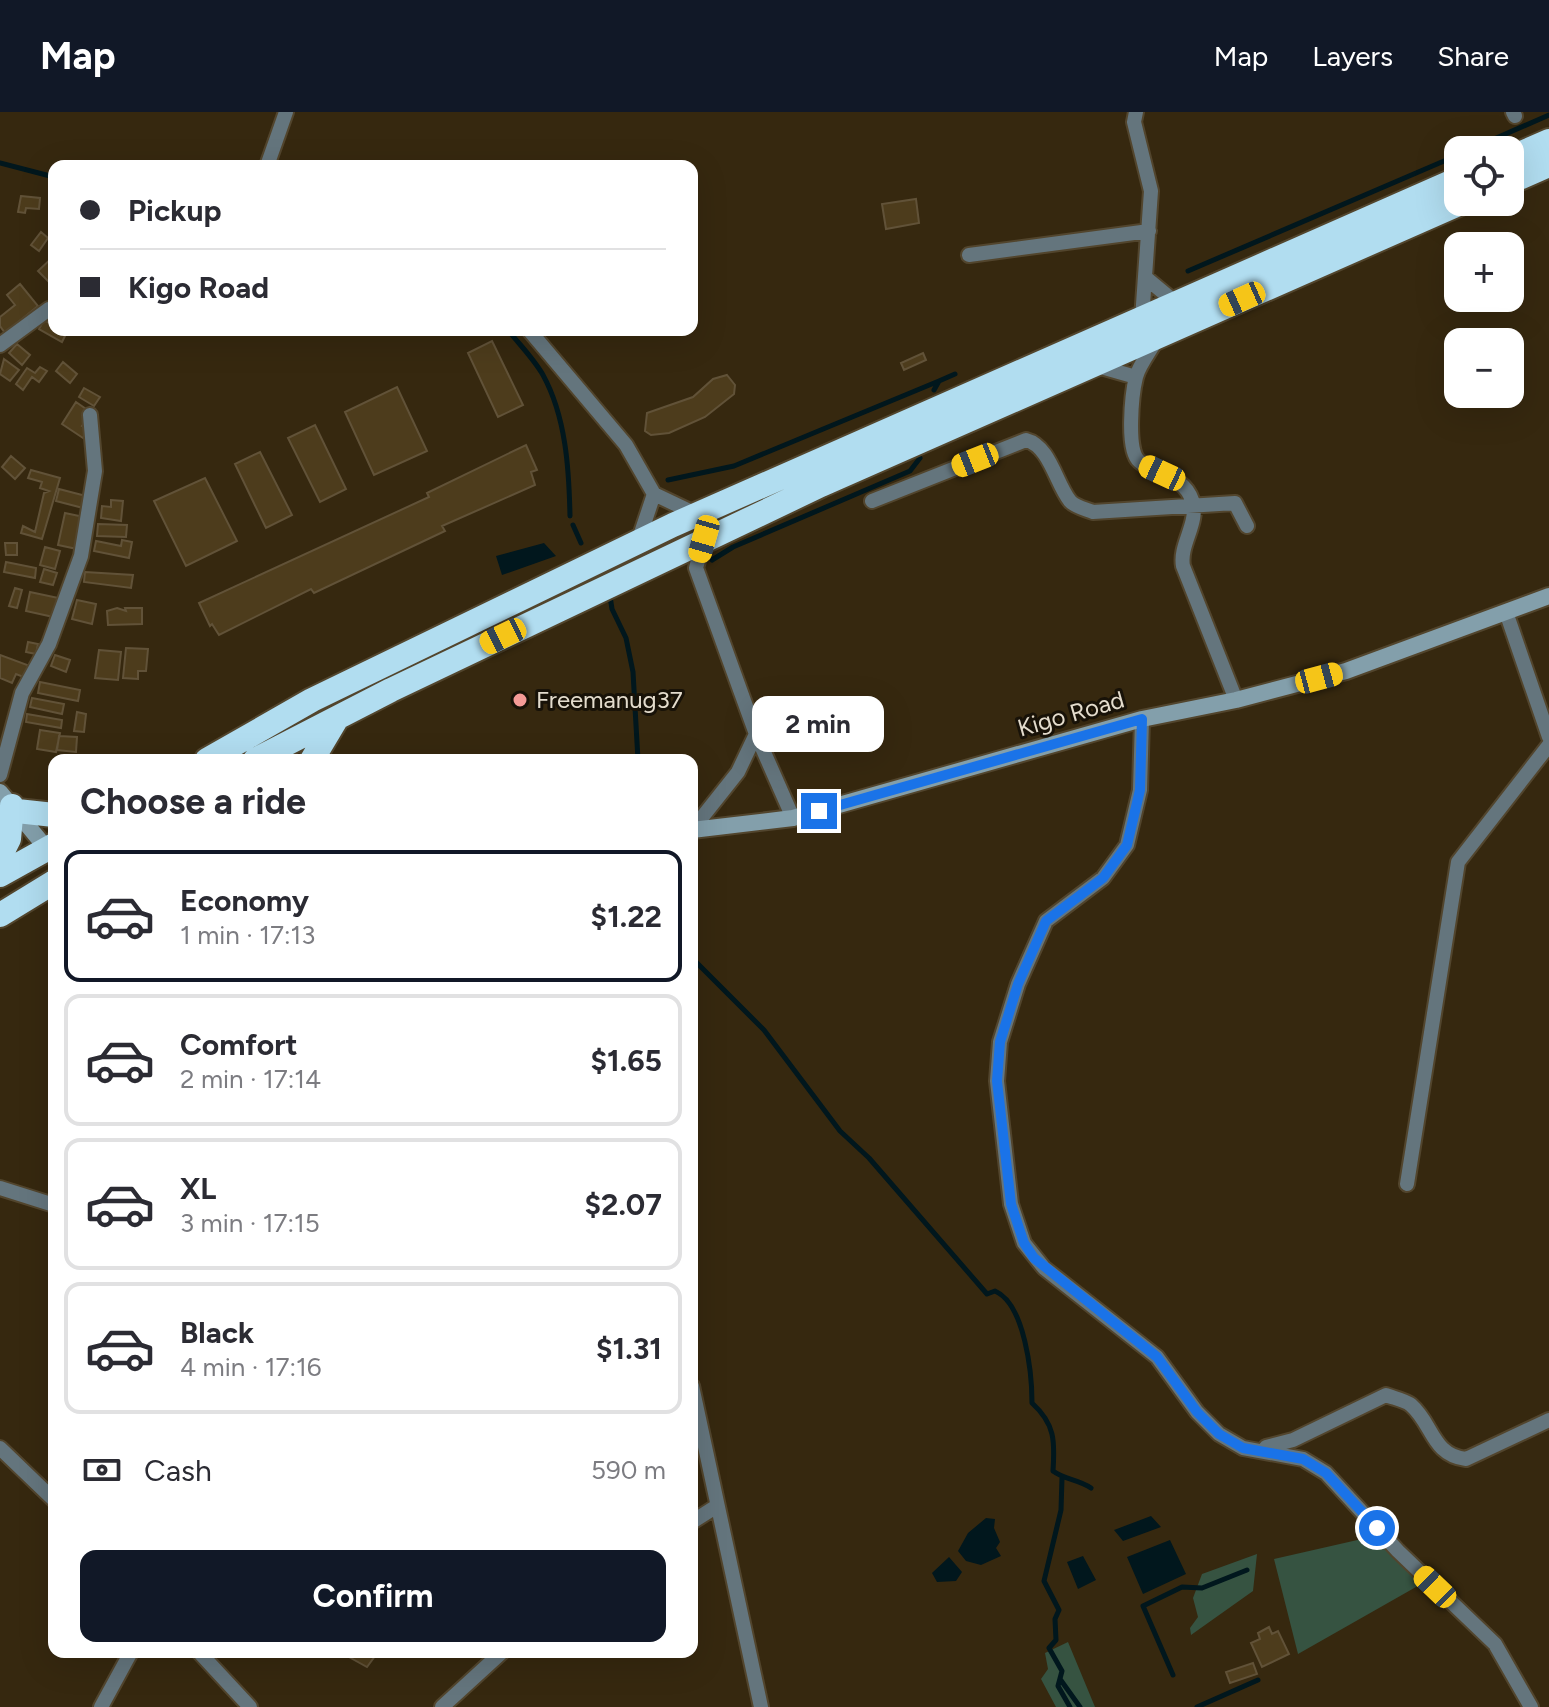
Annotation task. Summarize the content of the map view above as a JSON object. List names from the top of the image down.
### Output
{
  "streets": {
    "street": ["Kigo Road"]
  },
  "places": ["Freemanug37"],
  "page": {
    "header": "Map",
    "nav": ["Map", "Layers", "Share"],
    "map_buttons": ["+", "−"],
    "banner": ["Pickup", "Kigo Road"],
    "bubble": "2 min",
    "heading": "Choose a ride",
    "list": [
      {
        "name": "Economy",
        "note": "1 min · 17:13",
        "value": "$1.22"
      },
      {
        "name": "Comfort",
        "note": "2 min · 17:14",
        "value": "$1.65"
      },
      {
        "name": "XL",
        "note": "3 min · 17:15",
        "value": "$2.07"
      },
      {
        "name": "Black",
        "note": "4 min · 17:16",
        "value": "$1.31"
      }
    ],
    "pay": ["Cash", "590 m"],
    "buttons": "Confirm"
  }
}
